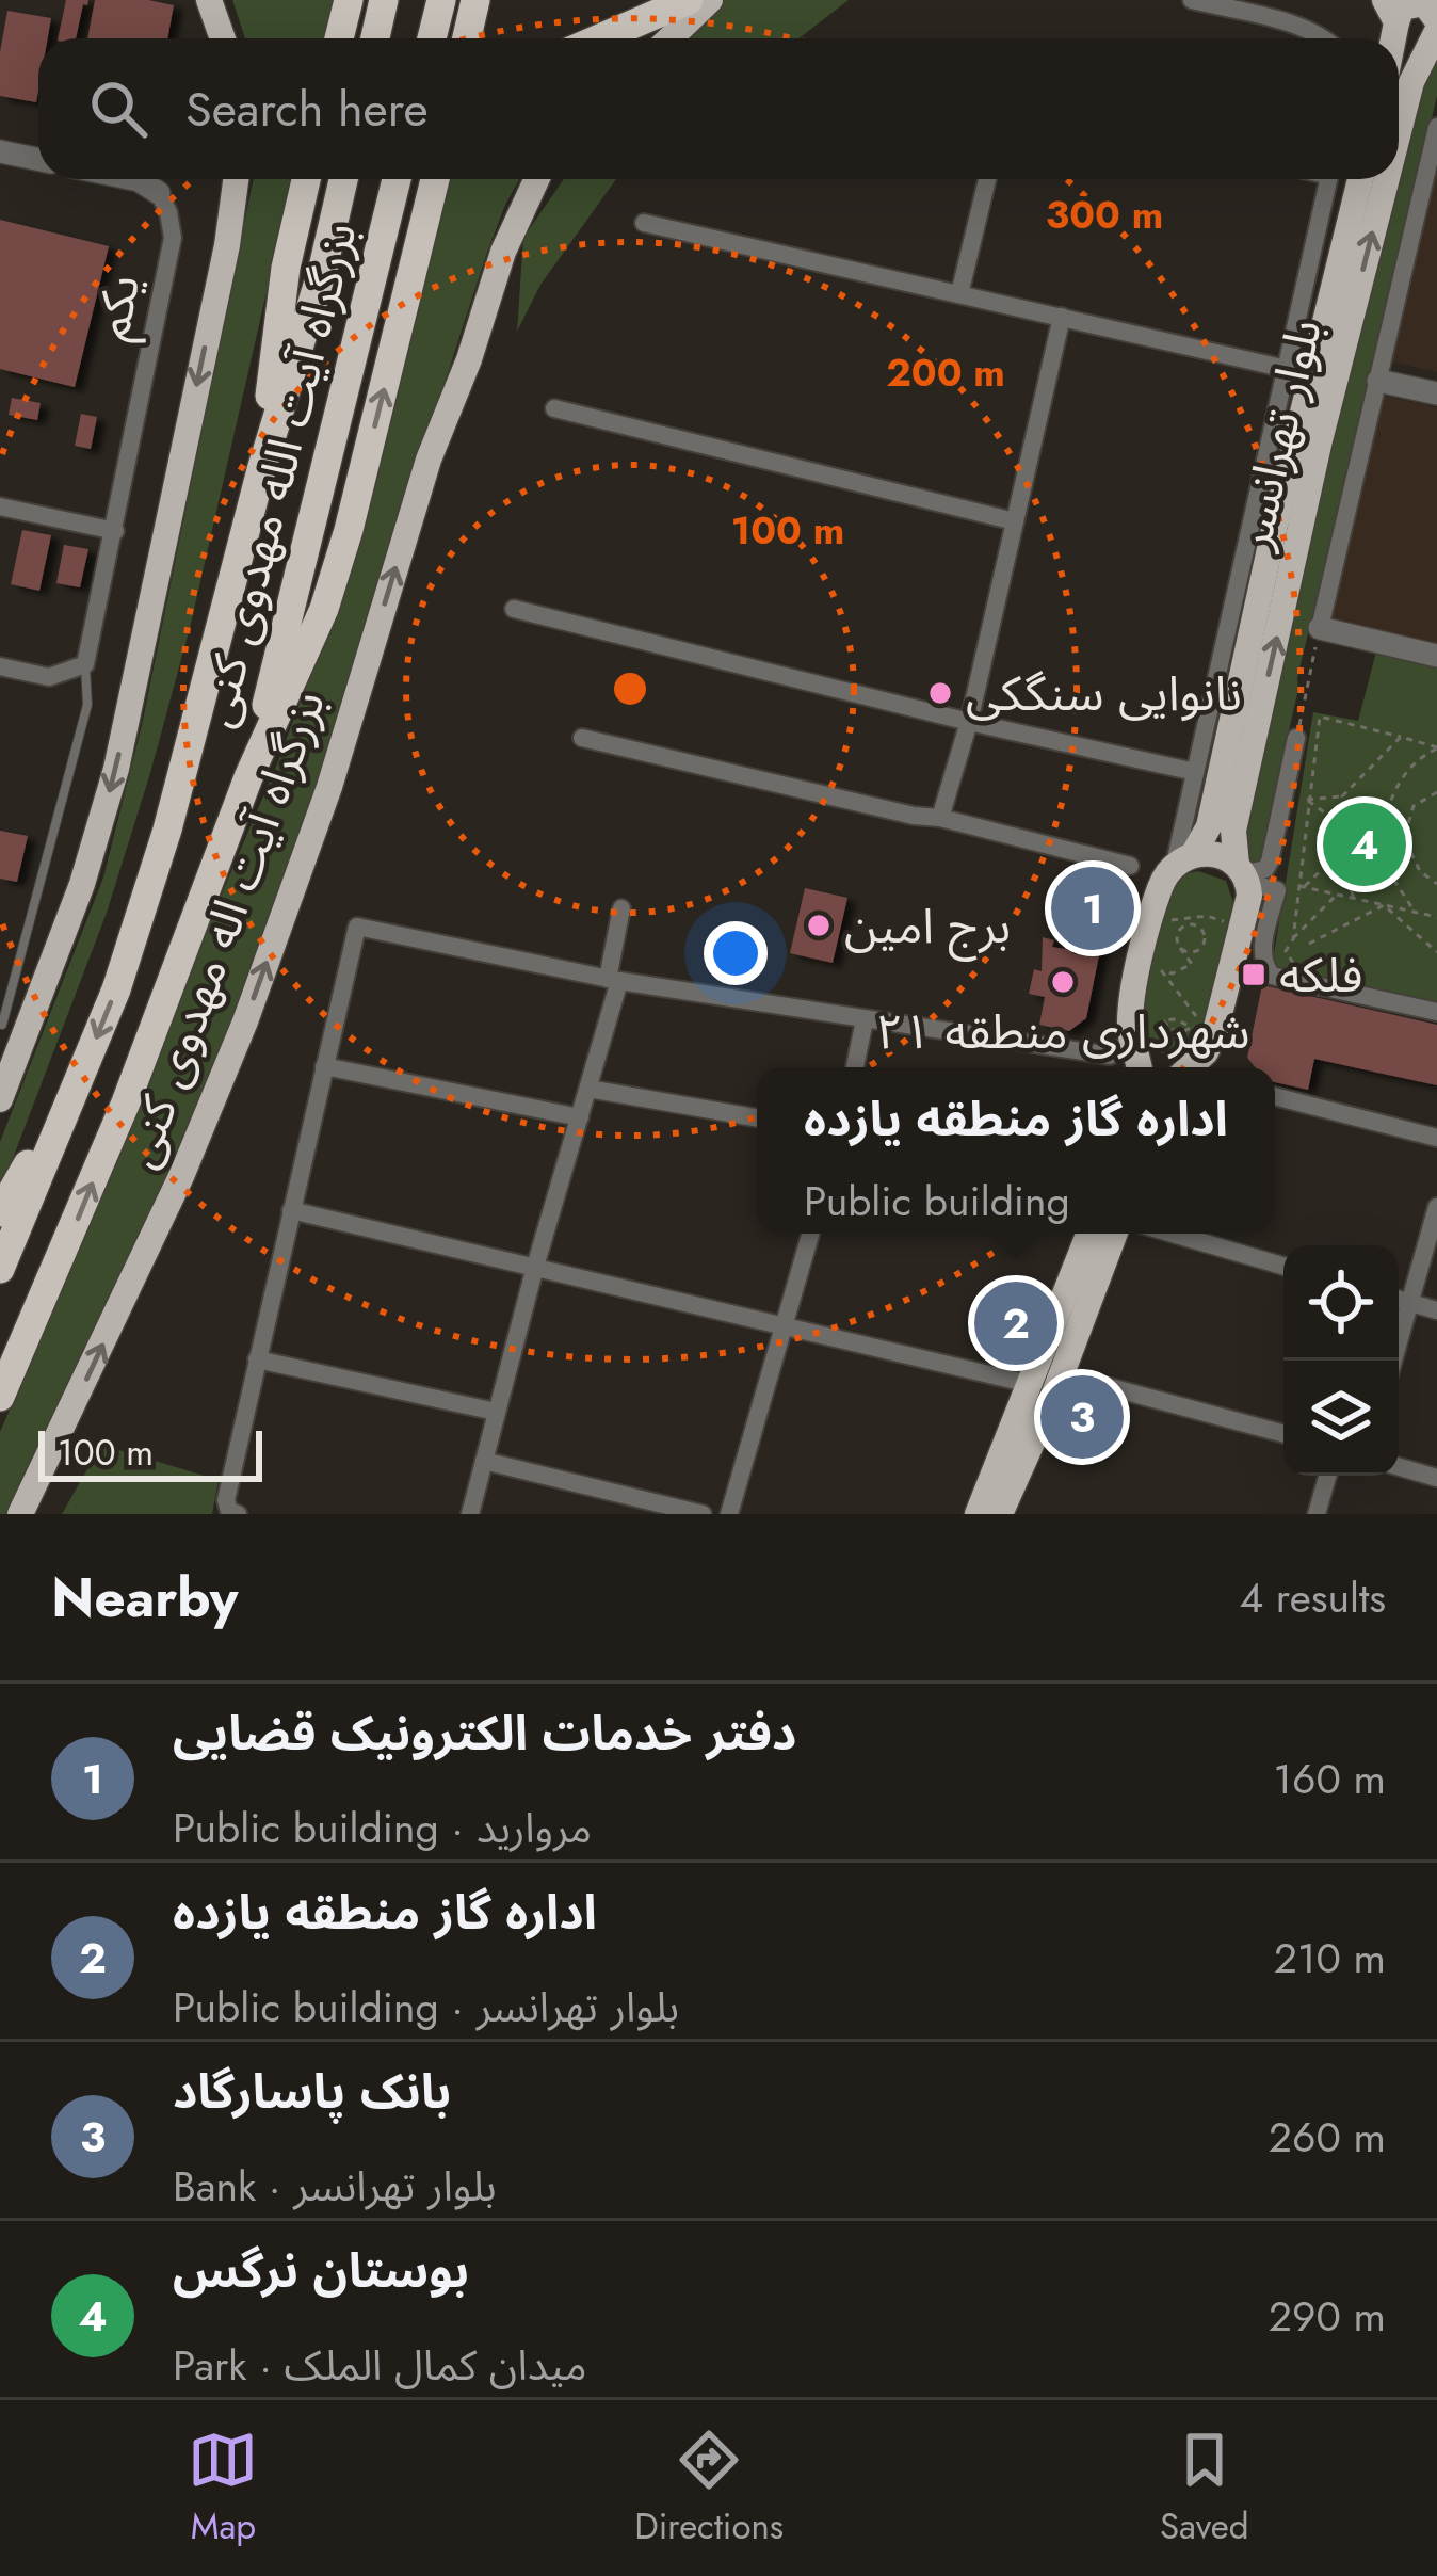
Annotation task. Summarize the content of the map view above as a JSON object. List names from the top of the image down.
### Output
{
  "streets": {
    "highway": ["بزرگراه آیت الله مهدوی کنی", "بزرگراه آیت اله مهدوی کنی"],
    "main road": ["بلوار تهرانسر"],
    "street": ["یکم"]
  },
  "crossings": [
    ["بزرگراه آیت الله مهدوی کنی", "بزرگراه آیت اله مهدوی کنی"]
  ],
  "one_way": ["بزرگراه آیت اله مهدوی کنی"],
  "places": {
    "other": ["نانوایی سنگکی", "برج امین", "شهرداری منطقه ۲۱"],
    "transit": ["فلکه"]
  },
  "scale_bar": "100 m",
  "page": {
    "search": "Search here",
    "pins": [
      "4",
      "1",
      "2",
      "3"
    ],
    "popup": ["اداره گاز منطقه یازده", "Public building"],
    "scale": "100 m",
    "heading": ["Nearby", "4 results"],
    "list": [
      {
        "mark": "1",
        "name": "دفتر خدمات الکترونیک قضایی",
        "note": "Public building · مروارید",
        "value": "160 m"
      },
      {
        "mark": "2",
        "name": "اداره گاز منطقه یازده",
        "note": "Public building · بلوار تهرانسر",
        "value": "210 m"
      },
      {
        "mark": "3",
        "name": "بانک پاسارگاد",
        "note": "Bank · بلوار تهرانسر",
        "value": "260 m"
      },
      {
        "mark": "4",
        "name": "بوستان نرگس",
        "note": "Park · میدان کمال الملک",
        "value": "290 m"
      }
    ],
    "nav": ["Map", "Directions", "Saved"]
  },
  "rings": ["300 m", "200 m", "100 m"]
}
